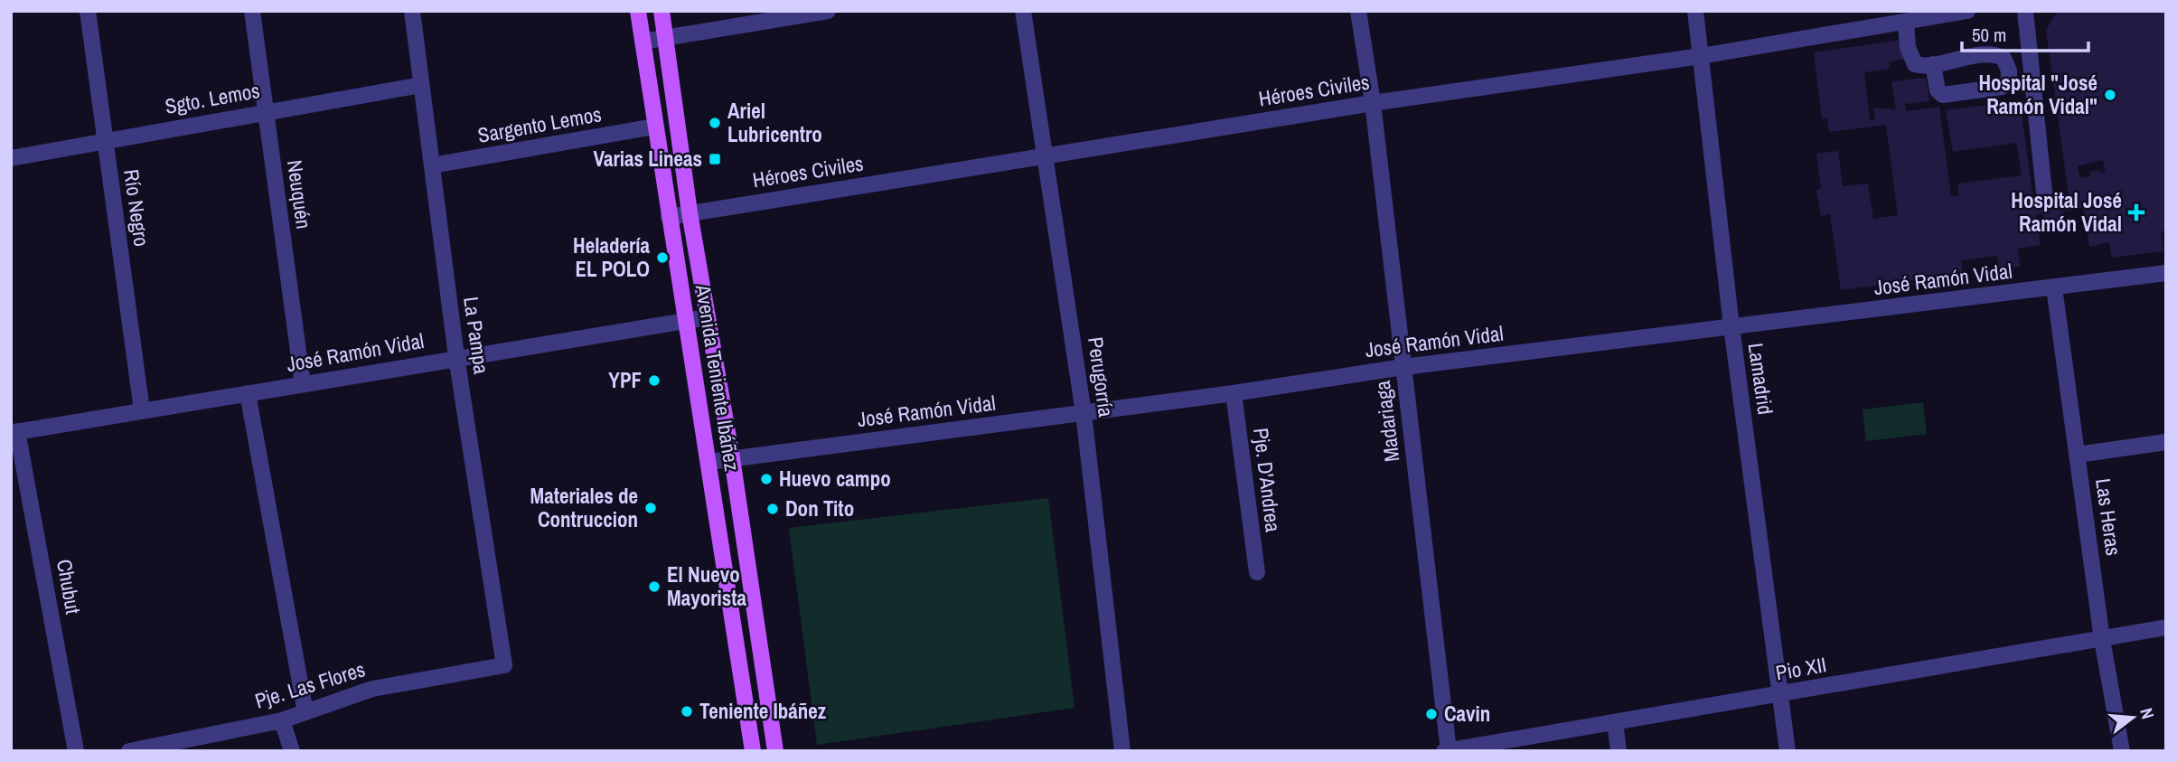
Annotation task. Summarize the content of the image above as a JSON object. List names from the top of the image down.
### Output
{
  "streets": {
    "main road": ["Avenida Teniente Ibáñez"],
    "street": [
      "Héroes Civiles",
      "Sgto. Lemos",
      "Sargento Lemos",
      "Neuquén",
      "Río Negro",
      "José Ramón Vidal",
      "La Pampa",
      "Perugorría",
      "Lamadrid",
      "Madariaga",
      "Pje. D'Andrea",
      "Las Heras",
      "Chubut",
      "Pio XII",
      "Pje. Las Flores"
    ]
  },
  "crossings": [
    ["Héroes Civiles", "Perugorría"],
    ["Héroes Civiles", "Avenida Teniente Ibáñez"],
    ["Héroes Civiles", "Lamadrid"],
    ["Héroes Civiles", "Madariaga"],
    ["Sgto. Lemos", "Neuquén"],
    ["Sgto. Lemos", "Río Negro"],
    ["Sgto. Lemos", "La Pampa"],
    ["Sargento Lemos", "La Pampa"],
    ["Sargento Lemos", "Avenida Teniente Ibáñez"],
    ["Neuquén", "José Ramón Vidal"],
    ["Río Negro", "José Ramón Vidal"],
    ["José Ramón Vidal", "La Pampa"],
    ["José Ramón Vidal", "Perugorría"],
    ["José Ramón Vidal", "Avenida Teniente Ibáñez"],
    ["José Ramón Vidal", "Lamadrid"],
    ["José Ramón Vidal", "Madariaga"],
    ["José Ramón Vidal", "Pje. D'Andrea"],
    ["José Ramón Vidal", "Las Heras"],
    ["José Ramón Vidal", "Chubut"],
    ["La Pampa", "Pje. Las Flores"],
    ["Lamadrid", "Pio XII"],
    ["Madariaga", "Pio XII"],
    ["Las Heras", "Pio XII"]
  ],
  "places": {
    "other": [
      "Hospital \"José Ramón Vidal\"",
      "Ariel Lubricentro",
      "Heladería EL POLO",
      "YPF",
      "Huevo campo",
      "Materiales de Contruccion",
      "Don Tito",
      "El Nuevo Mayorista",
      "Teniente Ibáñez",
      "Cavin"
    ],
    "transit": ["Varias Lineas"],
    "health": ["Hospital José Ramón Vidal"]
  },
  "scale_bar": "50 m",
  "north": "right"
}
